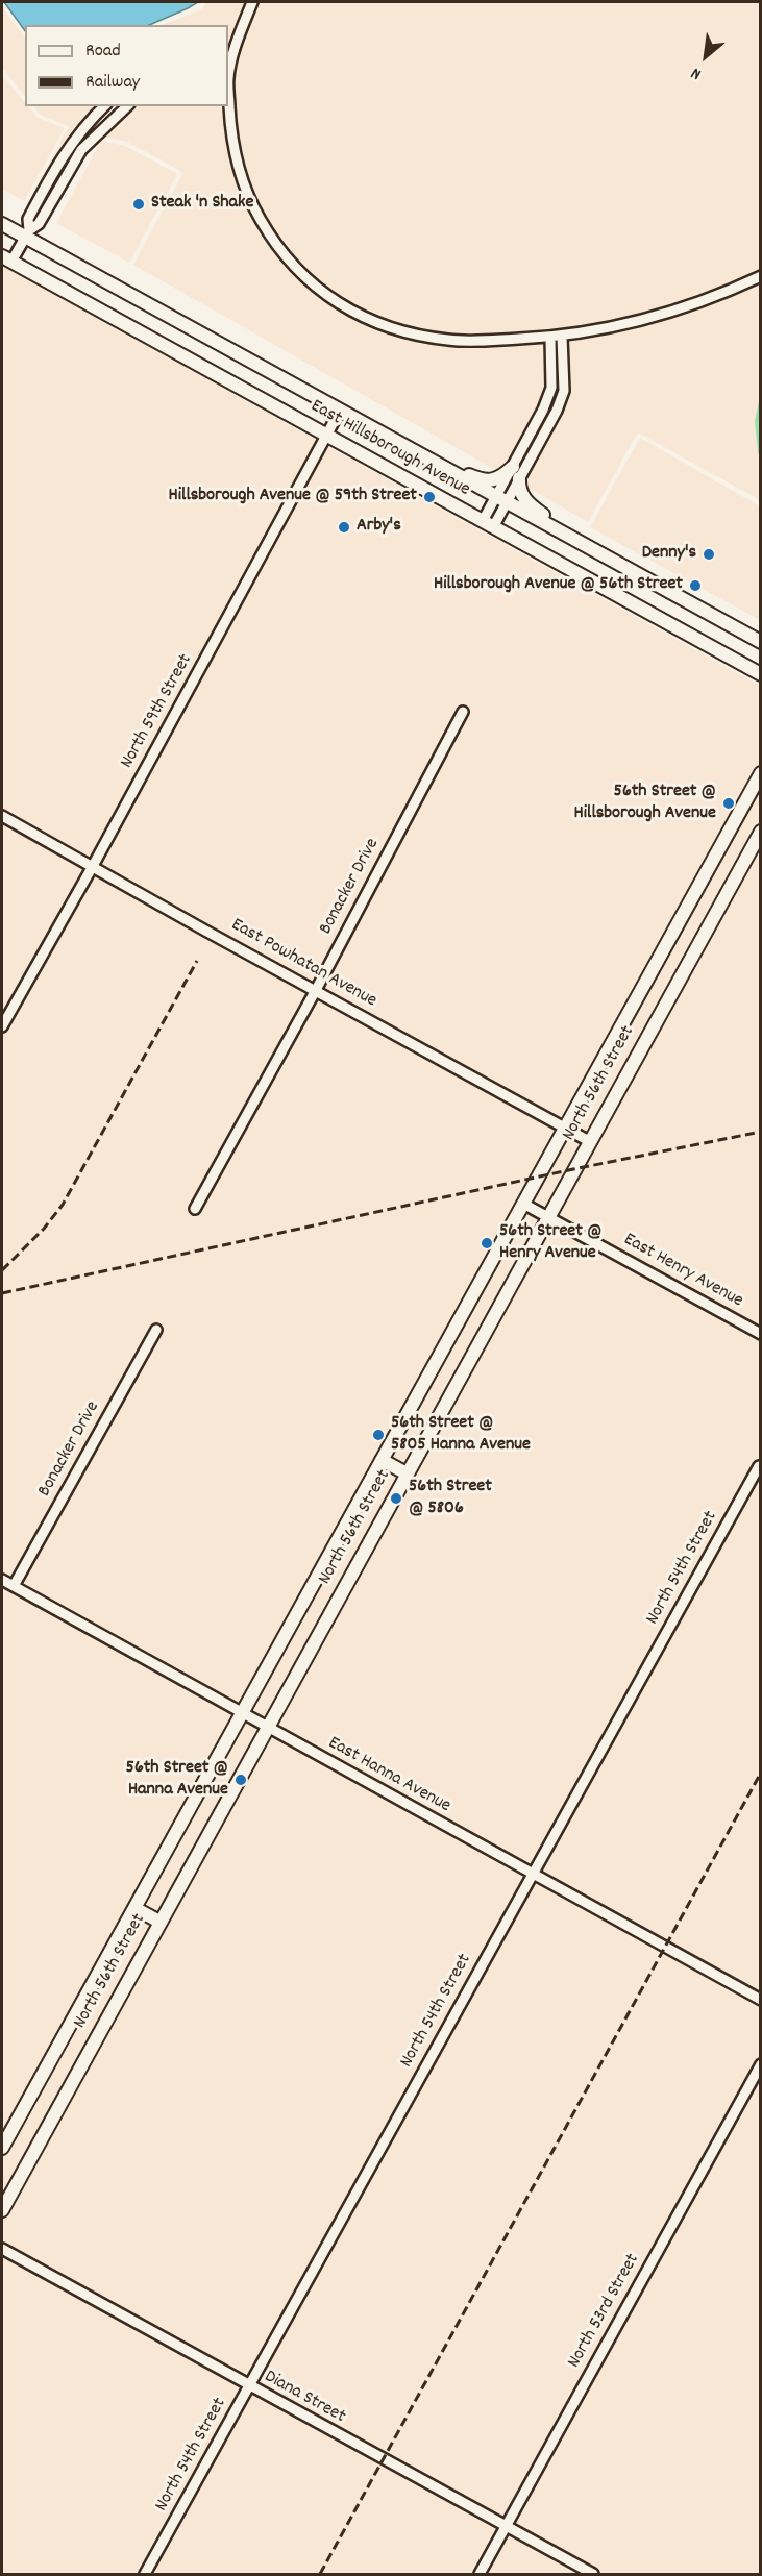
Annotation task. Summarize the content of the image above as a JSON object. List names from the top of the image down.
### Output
{
  "streets": {
    "main road": ["East Hillsborough Avenue", "North 56th Street"],
    "street": [
      "North 59th Street",
      "Bonacker Drive",
      "East Powhatan Avenue",
      "East Henry Avenue",
      "North 54th Street",
      "East Hanna Avenue",
      "North 53rd Street",
      "Diana Street"
    ]
  },
  "crossings": [
    ["East Hillsborough Avenue", "North 59th Street"],
    ["North 59th Street", "East Powhatan Avenue"],
    ["Bonacker Drive", "East Powhatan Avenue"],
    ["Bonacker Drive", "East Hanna Avenue"],
    ["East Powhatan Avenue", "North 56th Street"],
    ["North 56th Street", "East Henry Avenue"],
    ["North 56th Street", "East Hanna Avenue"],
    ["North 54th Street", "East Hanna Avenue"],
    ["North 54th Street", "Diana Street"],
    ["North 53rd Street", "Diana Street"]
  ],
  "places": [
    "Steak 'n Shake",
    "Hillsborough Avenue @ 59th Street",
    "Arby's",
    "Denny's",
    "Hillsborough Avenue @ 56th Street",
    "56th Street @ Hillsborough Avenue",
    "56th Street @ Henry Avenue",
    "56th Street @ 5805 Hanna Avenue",
    "56th Street @ 5806",
    "56th Street @ Hanna Avenue"
  ],
  "legend": ["Road", "Railway"],
  "north": "bottom left"
}
